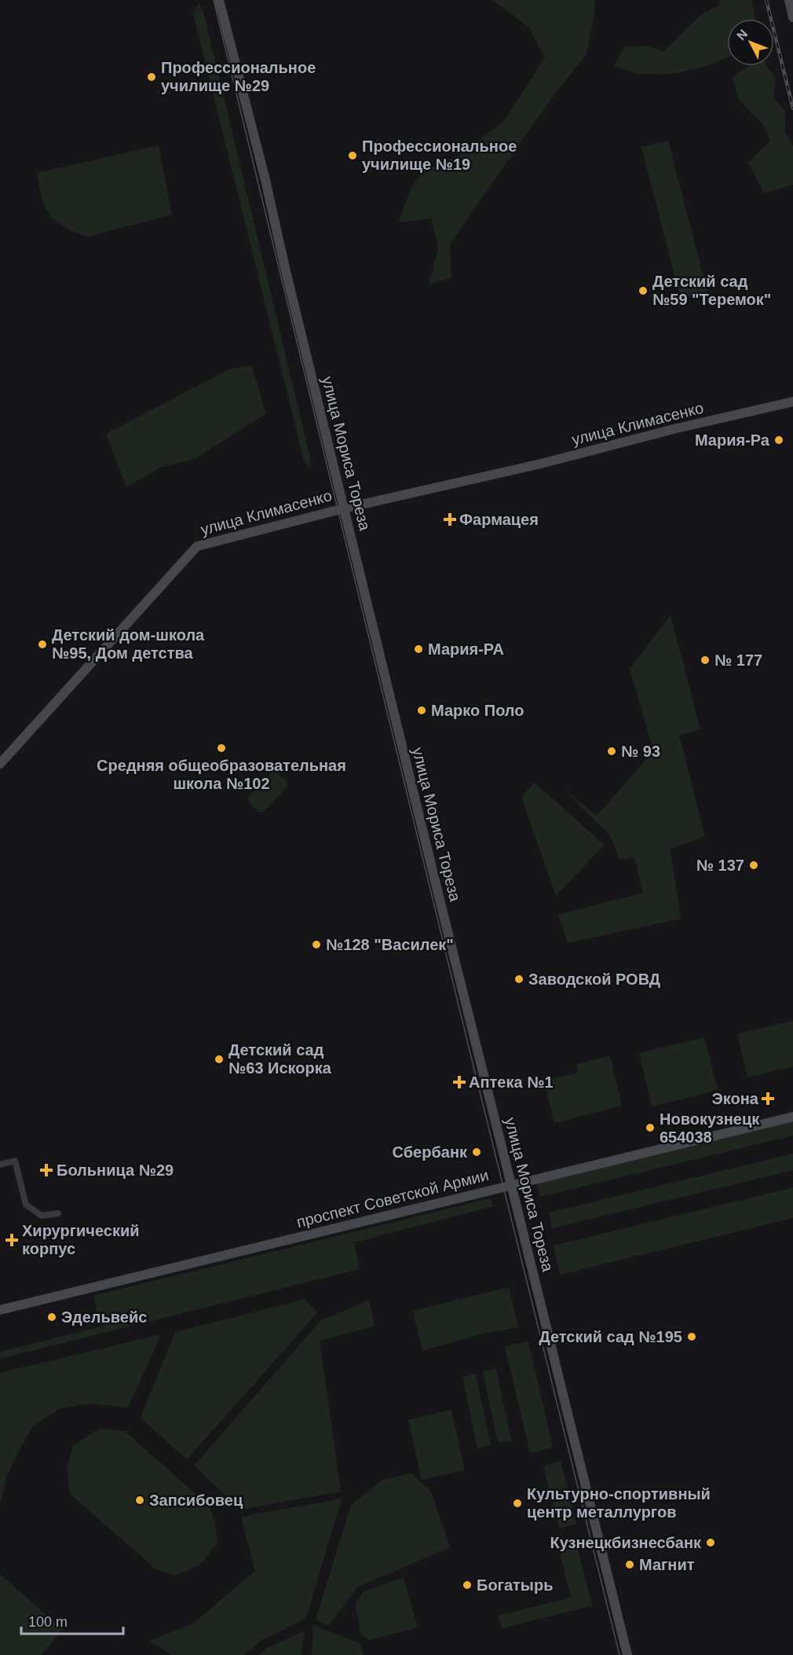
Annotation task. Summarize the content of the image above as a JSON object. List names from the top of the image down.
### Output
{
  "streets": {
    "street": ["улица Климасенко", "улица Мориса Тореза", "проспект Советской Армии"]
  },
  "crossings": [
    ["улица Климасенко", "улица Мориса Тореза"],
    ["улица Мориса Тореза", "проспект Советской Армии"]
  ],
  "places": {
    "other": [
      "Профессиональное училище №29",
      "Профессиональное училище №19",
      "Детский сад №59 \"Теремок\"",
      "Мария-Ра",
      "Детский дом-школа №95, Дом детства",
      "Мария-РА",
      "№ 177",
      "Марко Поло",
      "Средняя общеобразовательная школа №102",
      "№ 93",
      "№ 137",
      "№128 \"Василек\"",
      "Заводской РОВД",
      "Детский сад №63 Искорка",
      "Новокузнецк 654038",
      "Сбербанк",
      "Эдельвейс",
      "Детский сад №195",
      "Запсибовец",
      "Культурно-спортивный центр металлургов",
      "Кузнецкбизнесбанк",
      "Магнит",
      "Богатырь"
    ],
    "health": [
      "Фармацея",
      "Аптека №1",
      "Экона",
      "Больница №29",
      "Хирургический корпус"
    ]
  },
  "scale_bar": "100 m",
  "north": "top left"
}
